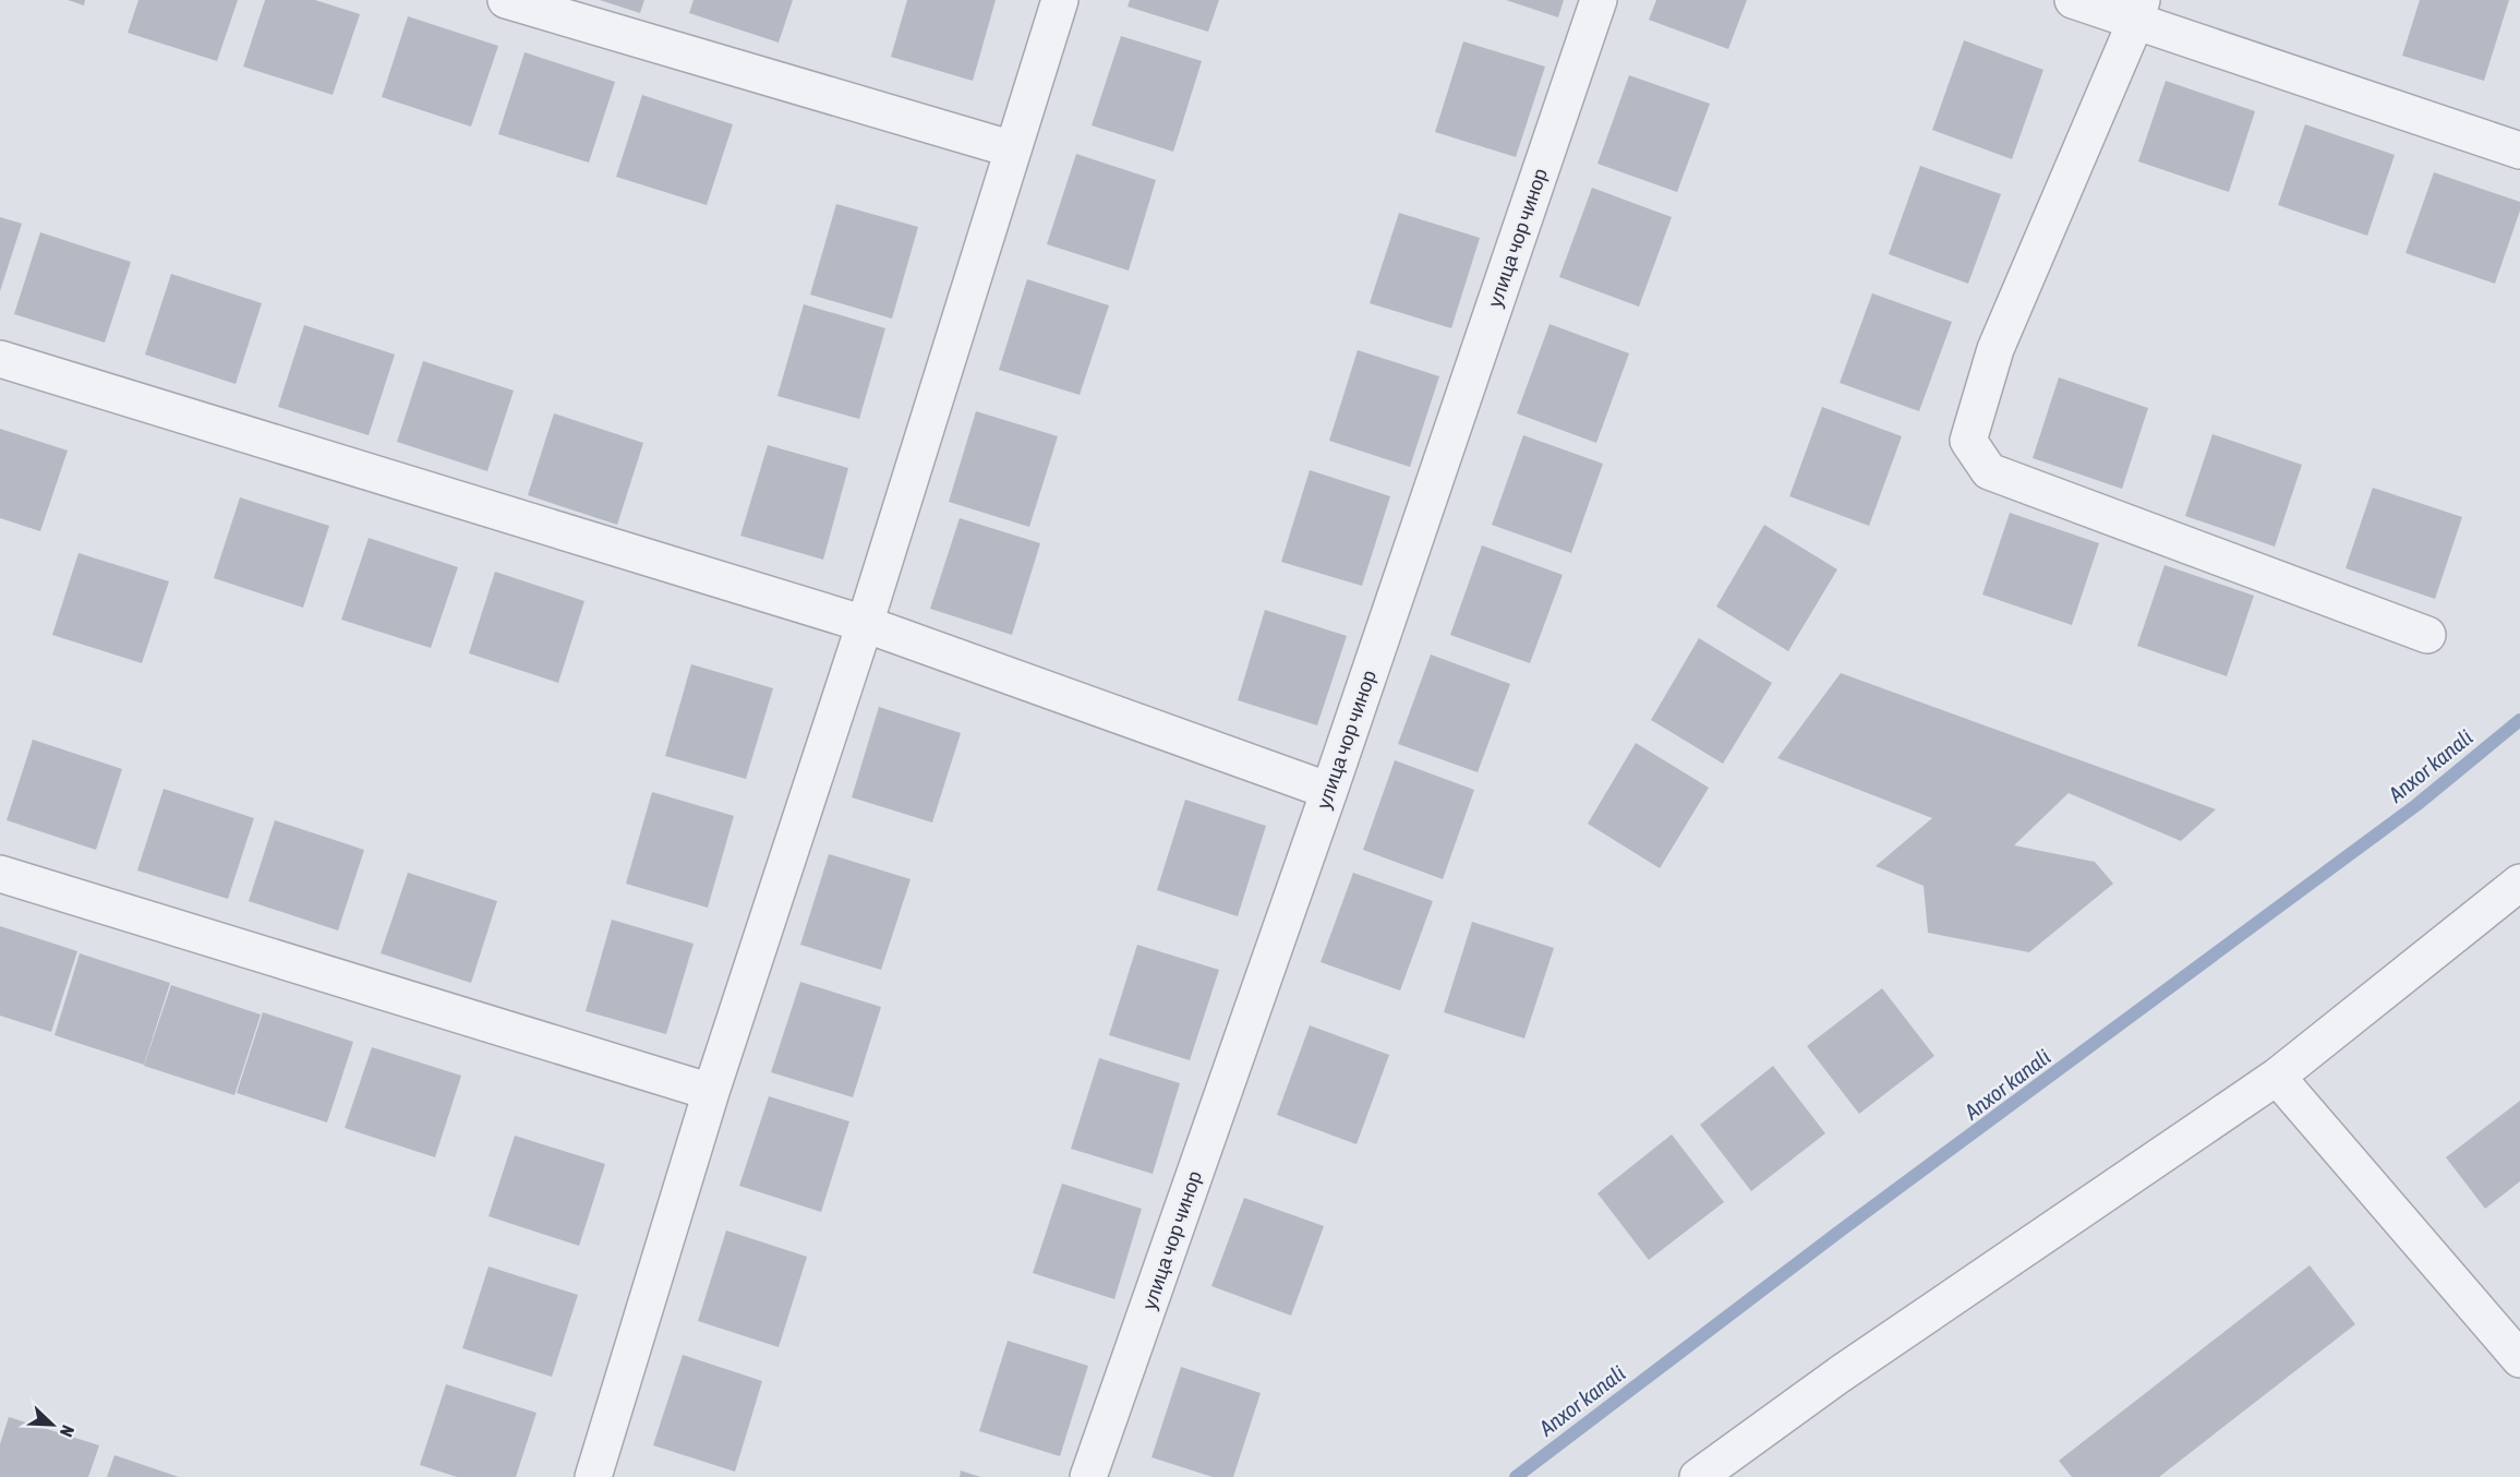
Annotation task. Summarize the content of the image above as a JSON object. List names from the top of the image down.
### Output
{
  "streets": {
    "street": ["улица чор чинор"]
  },
  "water": ["Anxor kanali"],
  "north": "bottom right"
}
